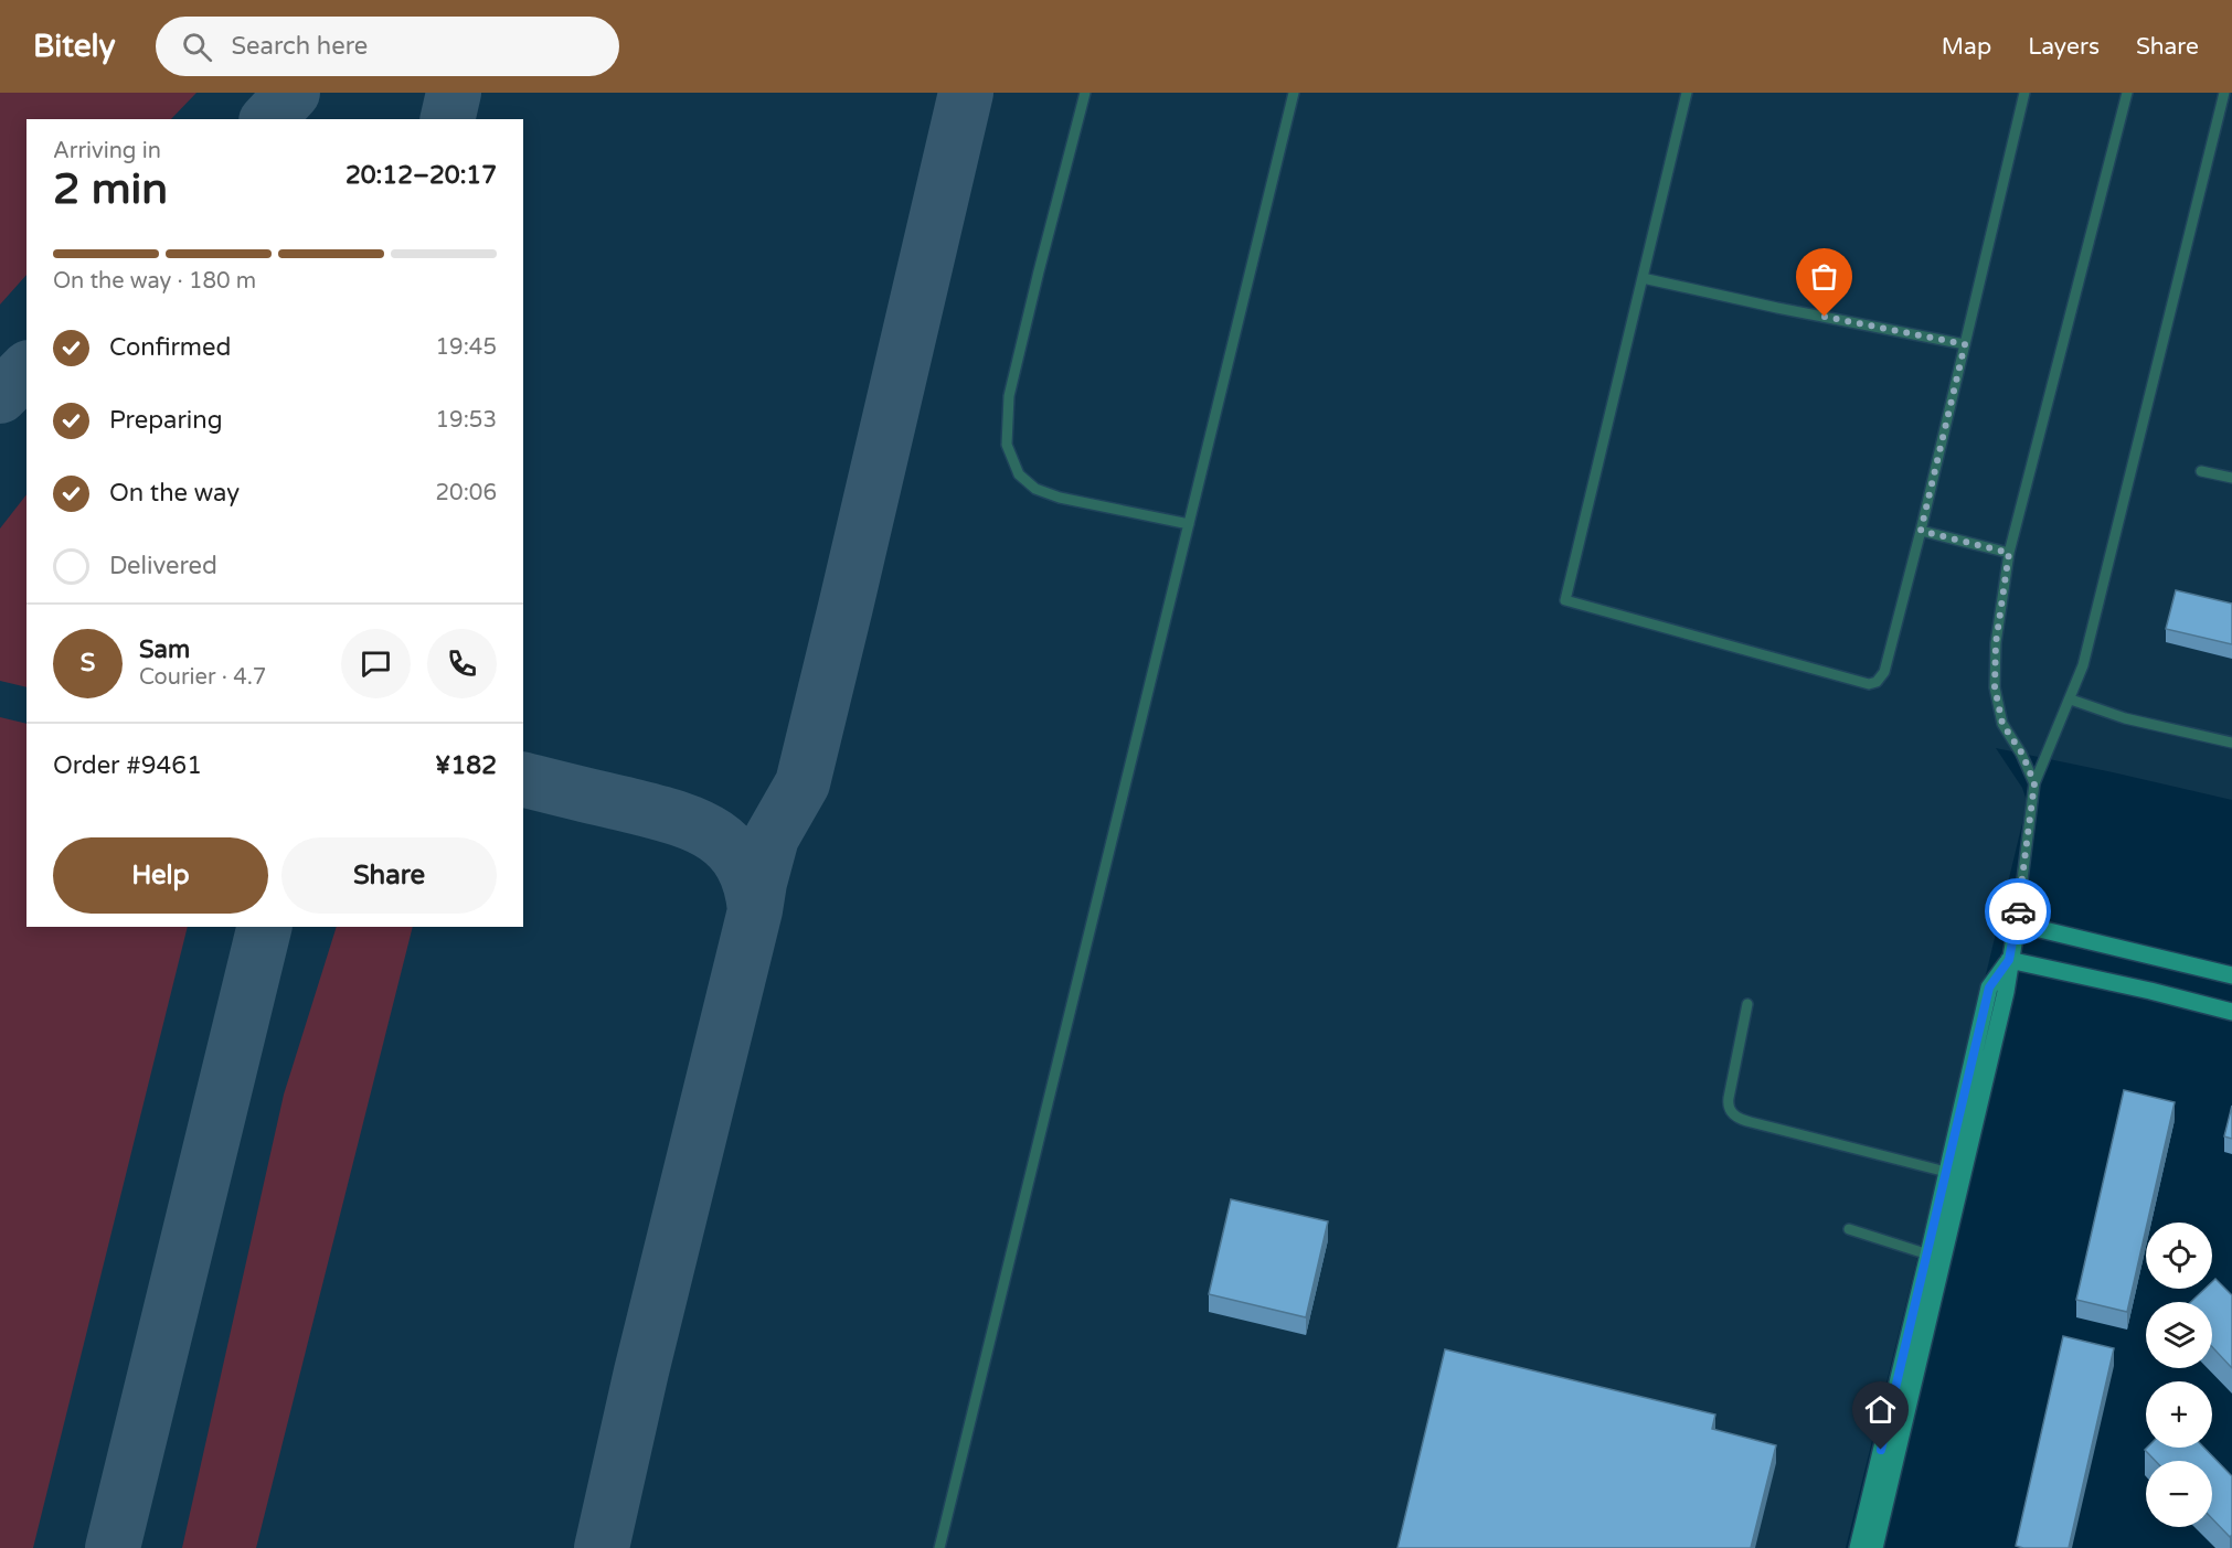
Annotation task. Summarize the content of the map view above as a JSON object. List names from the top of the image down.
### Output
{
  "page": {
    "header": "Bitely",
    "search": "Search here",
    "nav": ["Map", "Layers", "Share"],
    "heading": ["2 min", "Arriving in", "20:12–20:17"],
    "panel": [
      "Sam",
      "Courier · 4.7",
      "Order #9461",
      "¥182"
    ],
    "bar": "On the way · 180 m",
    "list": [
      ["Confirmed", "19:45"],
      ["Preparing", "19:53"],
      ["On the way", "20:06"],
      "Delivered"
    ],
    "round": "S",
    "buttons": ["Help", "Share"],
    "map_buttons": ["+", "−"]
  }
}
